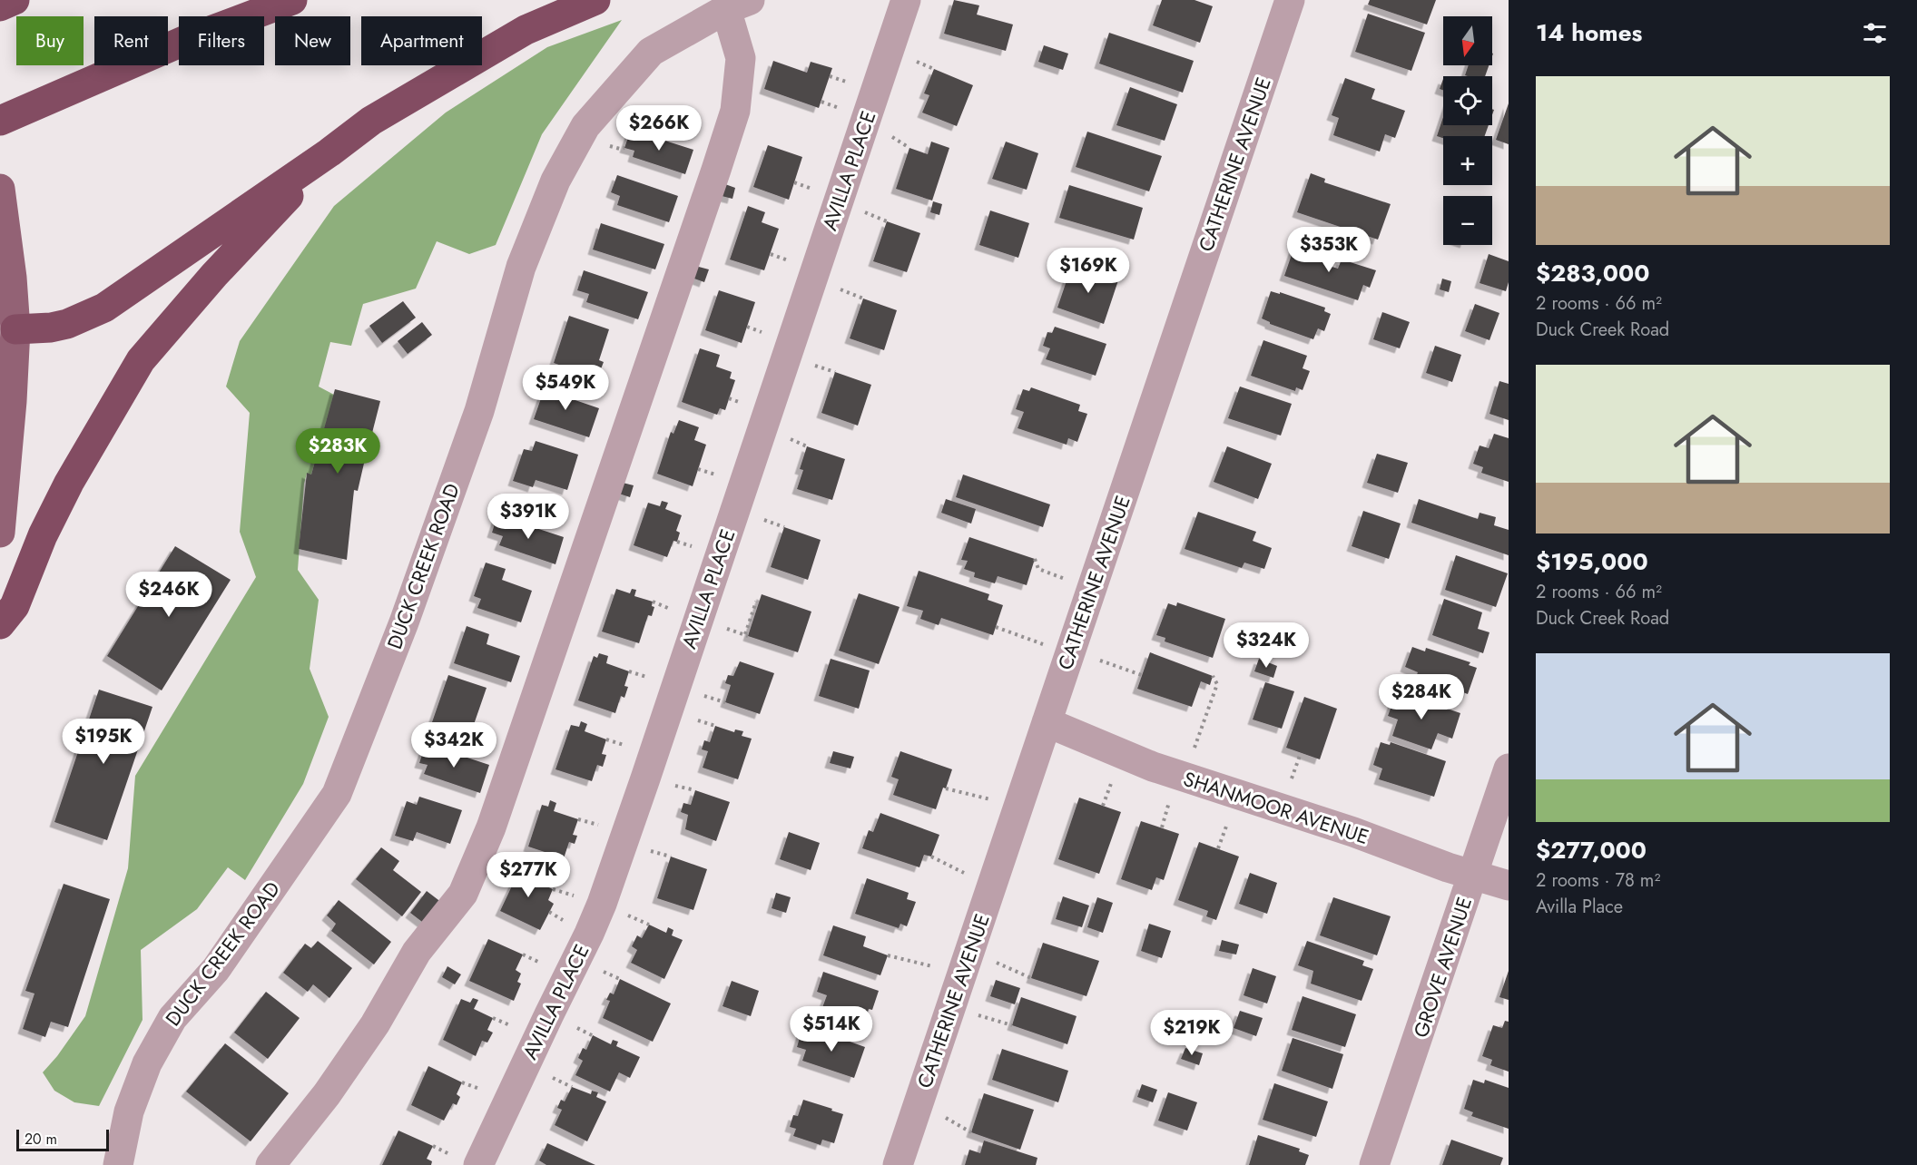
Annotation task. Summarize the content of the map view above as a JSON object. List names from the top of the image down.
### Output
{
  "streets": {
    "street": [
      "CATHERINE AVENUE",
      "AVILLA PLACE",
      "DUCK CREEK ROAD",
      "SHANMOOR AVENUE",
      "GROVE AVENUE"
    ]
  },
  "crossings": [
    ["CATHERINE AVENUE", "SHANMOOR AVENUE"],
    ["SHANMOOR AVENUE", "GROVE AVENUE"]
  ],
  "scale_bar": "20 m",
  "north": "bottom",
  "page": {
    "heading": "14 homes",
    "map_buttons": ["+", "−"],
    "chip": [
      "Buy",
      "Rent",
      "Filters",
      "New",
      "Apartment"
    ],
    "list": [
      {
        "name": "$283,000",
        "note": "2 rooms · 66 m² · Duck Creek Road"
      },
      {
        "name": "$195,000",
        "note": "2 rooms · 66 m² · Duck Creek Road"
      },
      {
        "name": "$277,000",
        "note": "2 rooms · 78 m² · Avilla Place"
      }
    ],
    "price": [
      "$266K",
      "$353K",
      "$169K",
      "$549K",
      "$283K",
      "$391K",
      "$246K",
      "$324K",
      "$284K",
      "$195K",
      "$342K",
      "$277K",
      "$514K",
      "$219K"
    ],
    "scale": "20 m"
  }
}
